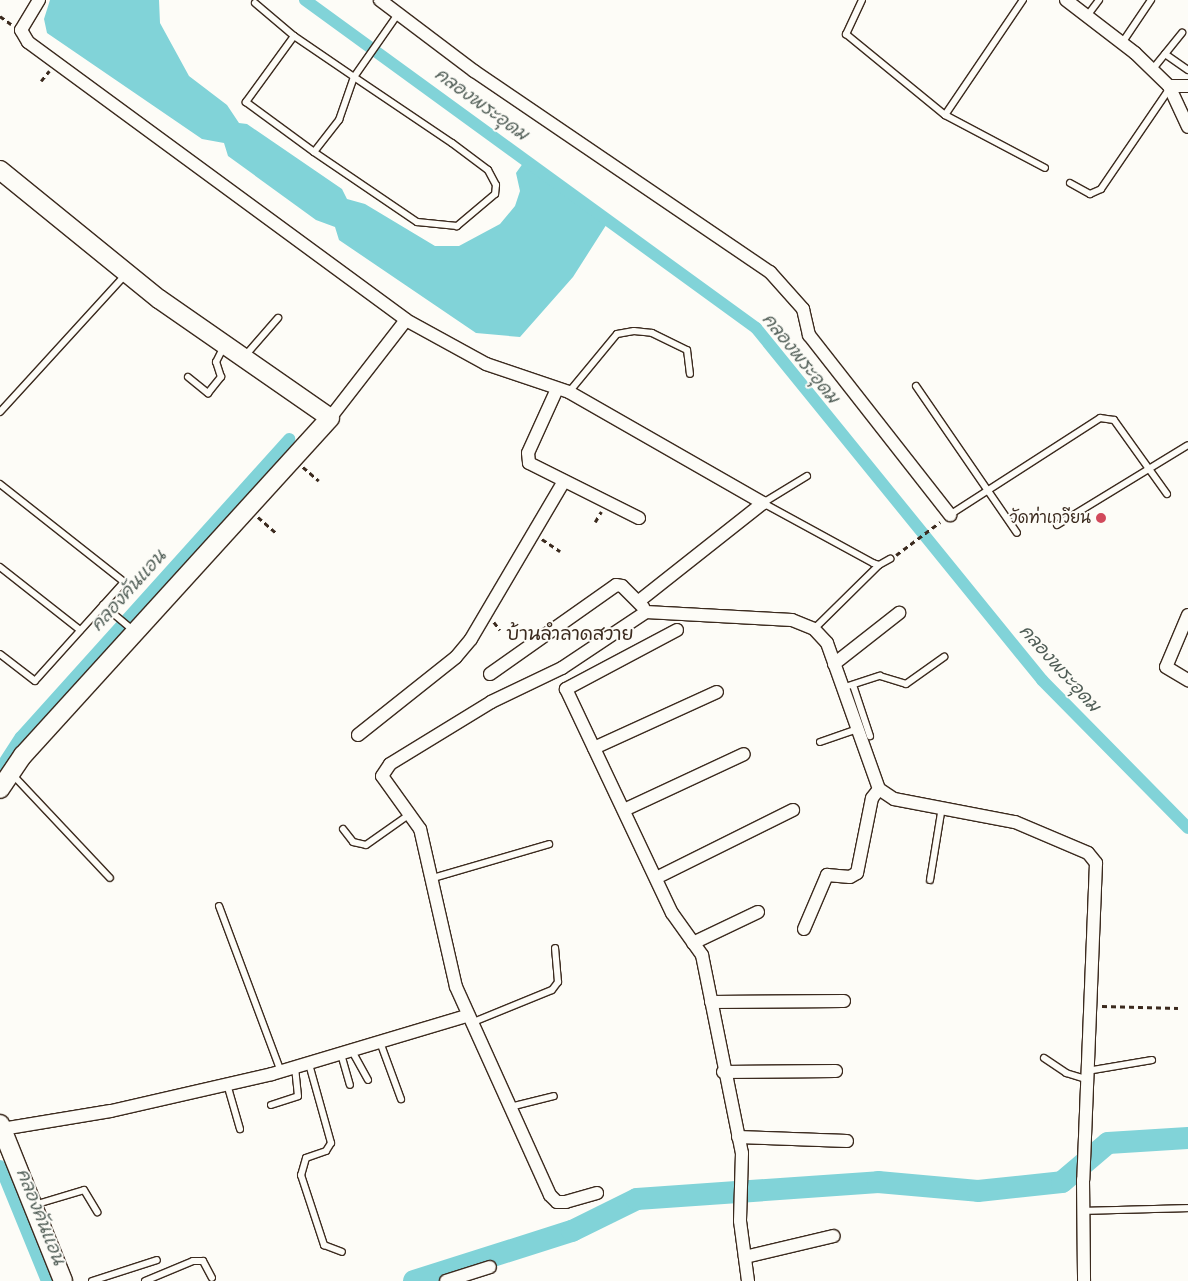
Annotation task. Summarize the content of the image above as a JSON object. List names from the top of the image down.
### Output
{
  "districts": ["บ้านลำลาดสวาย"],
  "water": ["คลองพระอุดม", "คลองคันแอน"],
  "places": ["วัดท่าเกวียน"]
}
